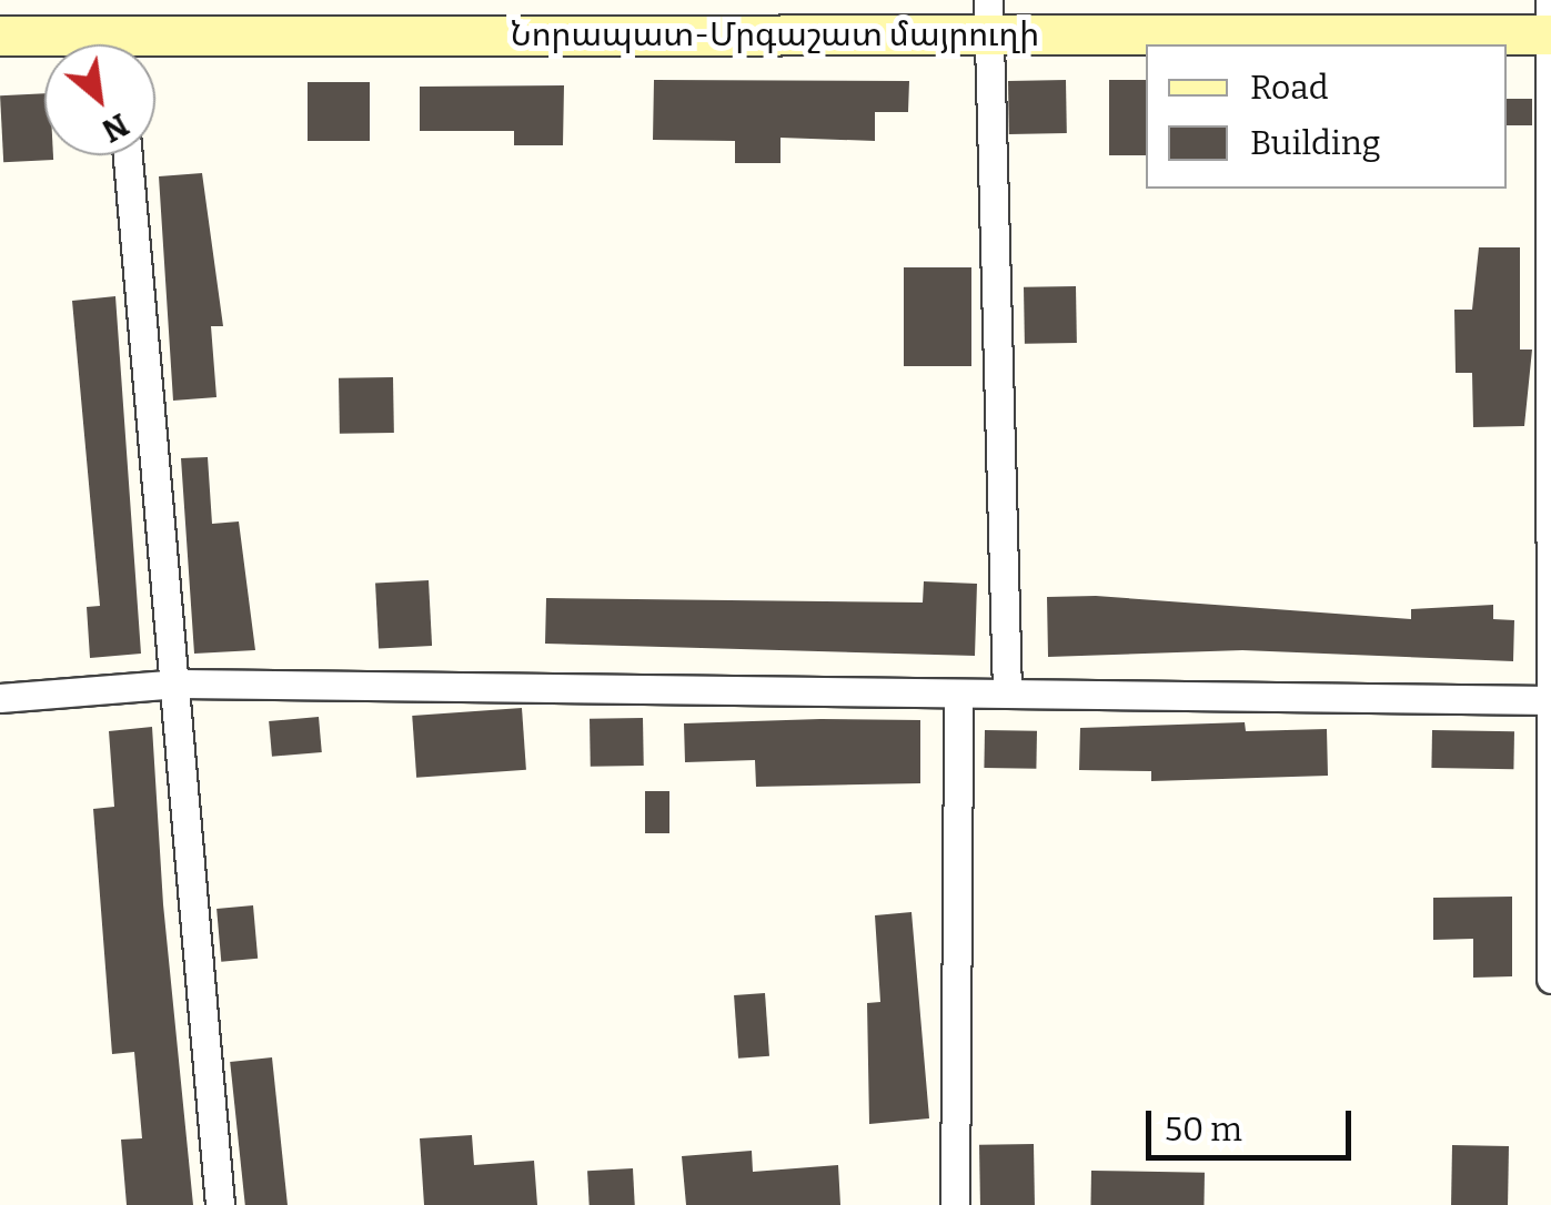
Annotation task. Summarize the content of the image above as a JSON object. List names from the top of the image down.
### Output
{
  "streets": {
    "main road": ["Նորապատ-Մրգաշատ մայրուղի"]
  },
  "legend": ["Road", "Building"],
  "scale_bar": "50 m",
  "north": "bottom right"
}
